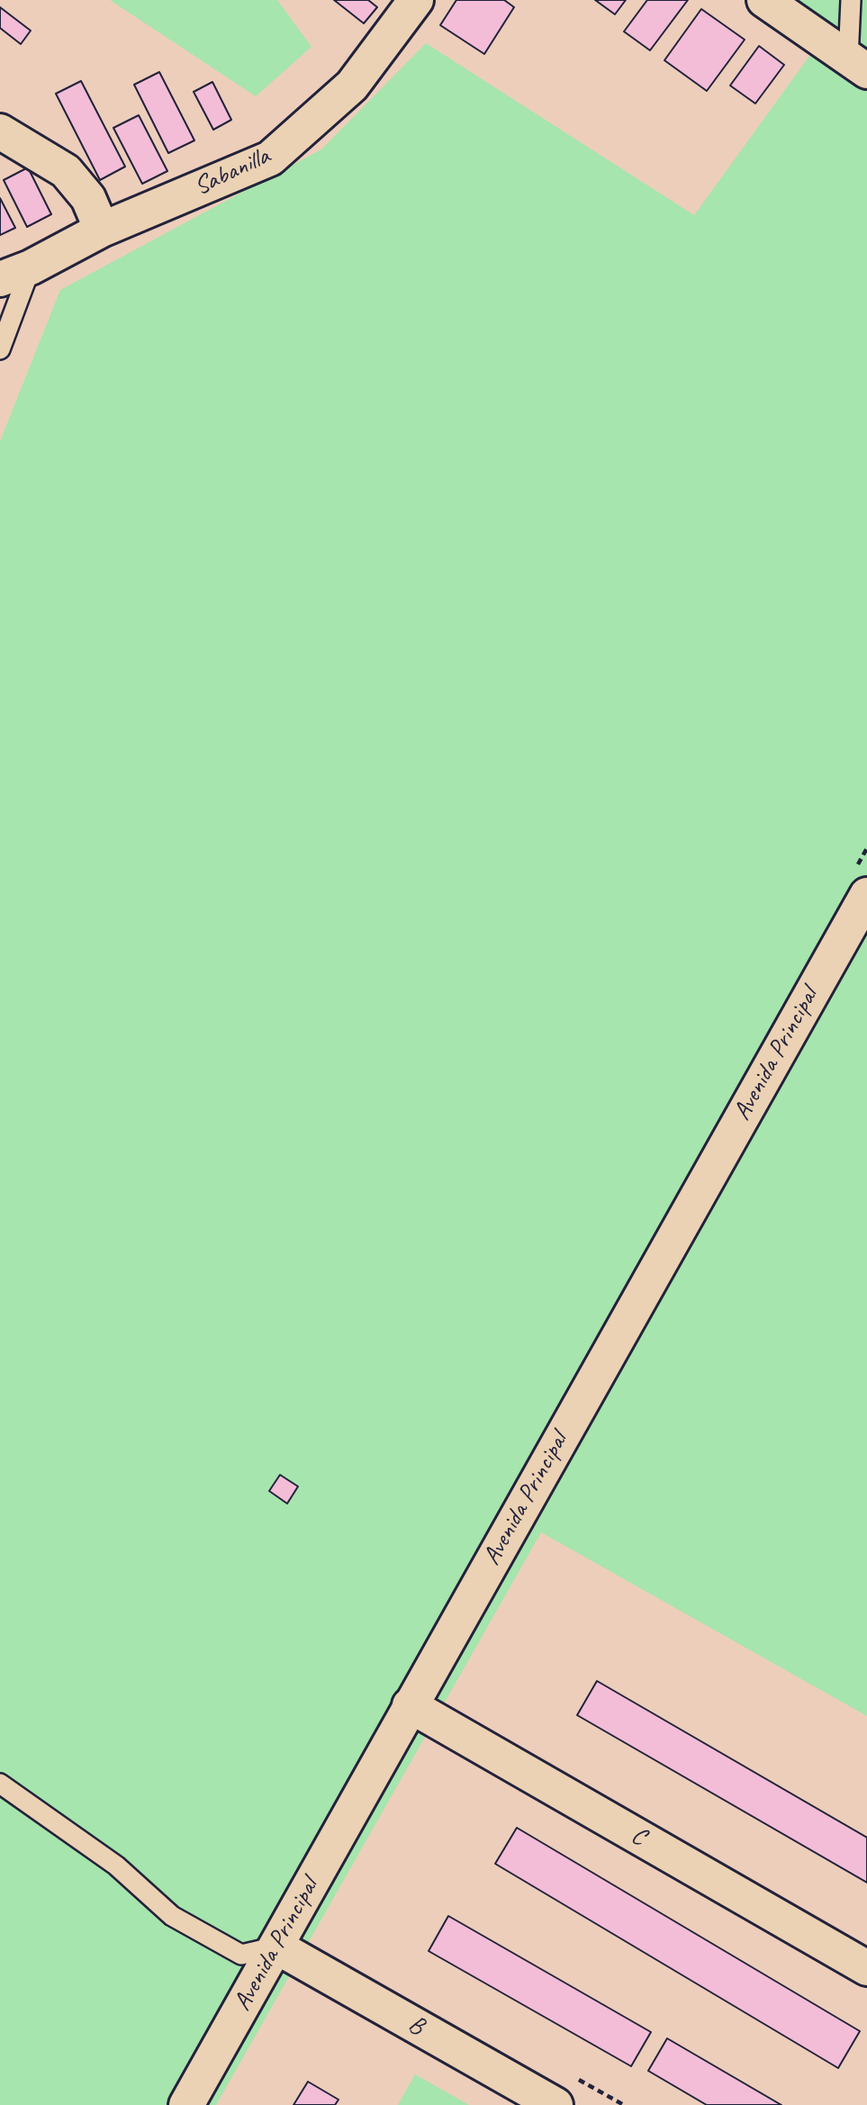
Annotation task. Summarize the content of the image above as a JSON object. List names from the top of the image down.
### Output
{
  "streets": {
    "street": [
      "Sabanilla",
      "Avenida Principal",
      "C",
      "B"
    ]
  },
  "crossings": [
    ["Avenida Principal", "C"],
    ["Avenida Principal", "B"]
  ]
}
